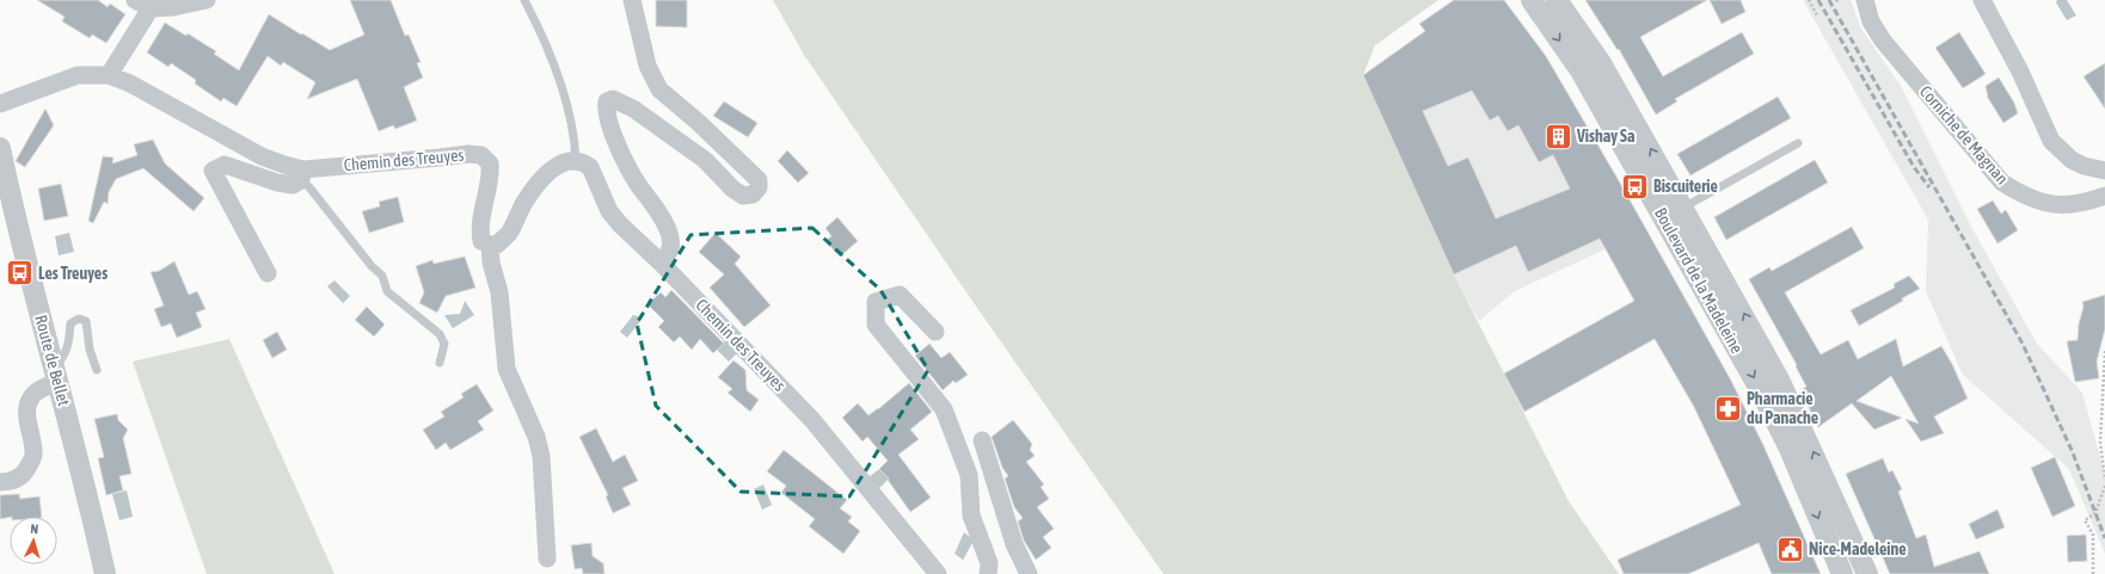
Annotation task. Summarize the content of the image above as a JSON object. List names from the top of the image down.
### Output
{
  "streets": {
    "street": [
      "Corniche de Magnan",
      "Chemin des Treuyes",
      "Boulevard de la Madeleine",
      "Route de Bellet"
    ]
  },
  "places": {
    "building": ["Vishay Sa"],
    "bus stop": ["Biscuiterie", "Les Treuyes"],
    "pharmacy": ["Pharmacie du Panache"],
    "public building": ["Nice-Madeleine"]
  },
  "north": "top"
}
